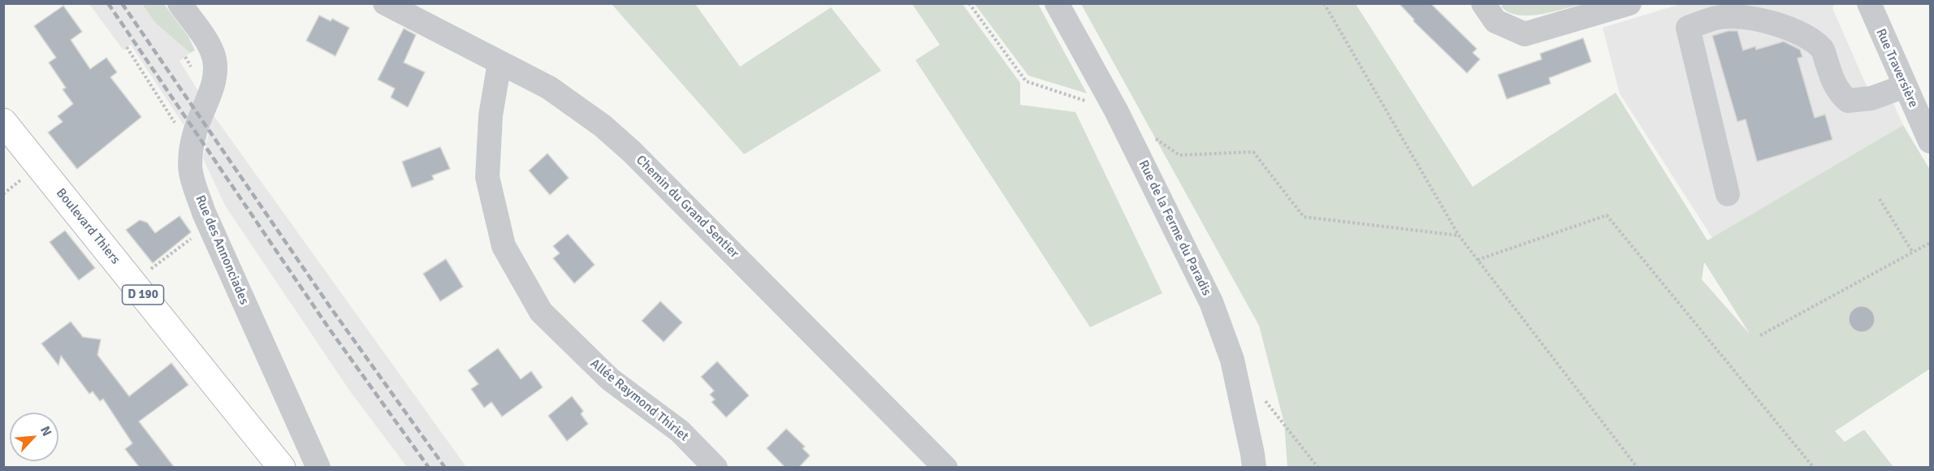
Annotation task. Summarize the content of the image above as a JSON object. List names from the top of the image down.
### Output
{
  "streets": {
    "main road": ["Boulevard Thiers", "D 190"],
    "street": [
      "Rue Traversière",
      "Chemin du Grand Sentier",
      "Rue de la Ferme du Paradis",
      "Rue des Annonciades",
      "Allée Raymond Thiriet"
    ]
  },
  "crossings": [
    ["Chemin du Grand Sentier", "Allée Raymond Thiriet"]
  ],
  "north": "top right"
}
